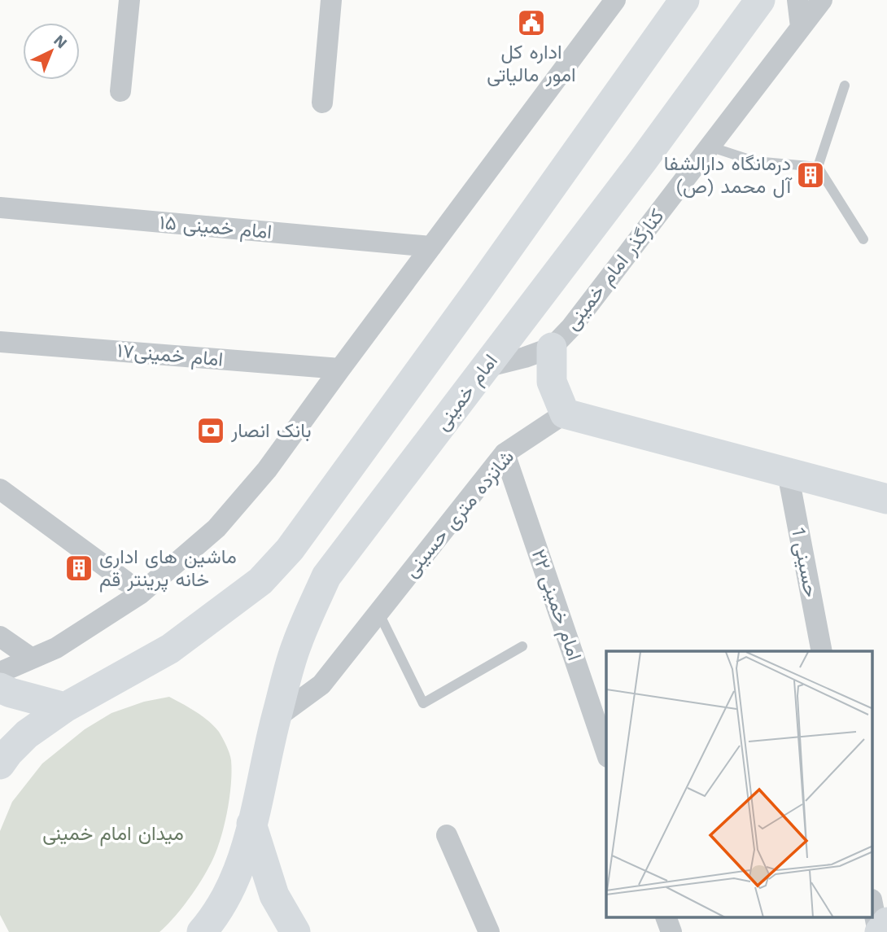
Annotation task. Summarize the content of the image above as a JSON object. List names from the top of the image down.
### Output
{
  "streets": {
    "main road": ["امام خمینی"],
    "street": [
      "امام خمینی ۱۵",
      "کنارگذر امام خمینی",
      "امام خمینی۱۷",
      "شانزده متری حسینی",
      "حسینی 1",
      "امام خمینی ۲۲"
    ]
  },
  "crossings": [
    ["کنارگذر امام خمینی", "امام خمینی"],
    ["امام خمینی", "شانزده متری حسینی"],
    ["شانزده متری حسینی", "امام خمینی ۲۲"]
  ],
  "parks": ["میدان امام خمینی"],
  "places": {
    "public building": ["اداره کل امور مالیاتی"],
    "building": ["درمانگاه دارالشفا آل محمد (ص)", "ماشین های اداری خانه پرینتر قم"],
    "bank": ["بانک انصار"]
  },
  "north": "top right"
}
